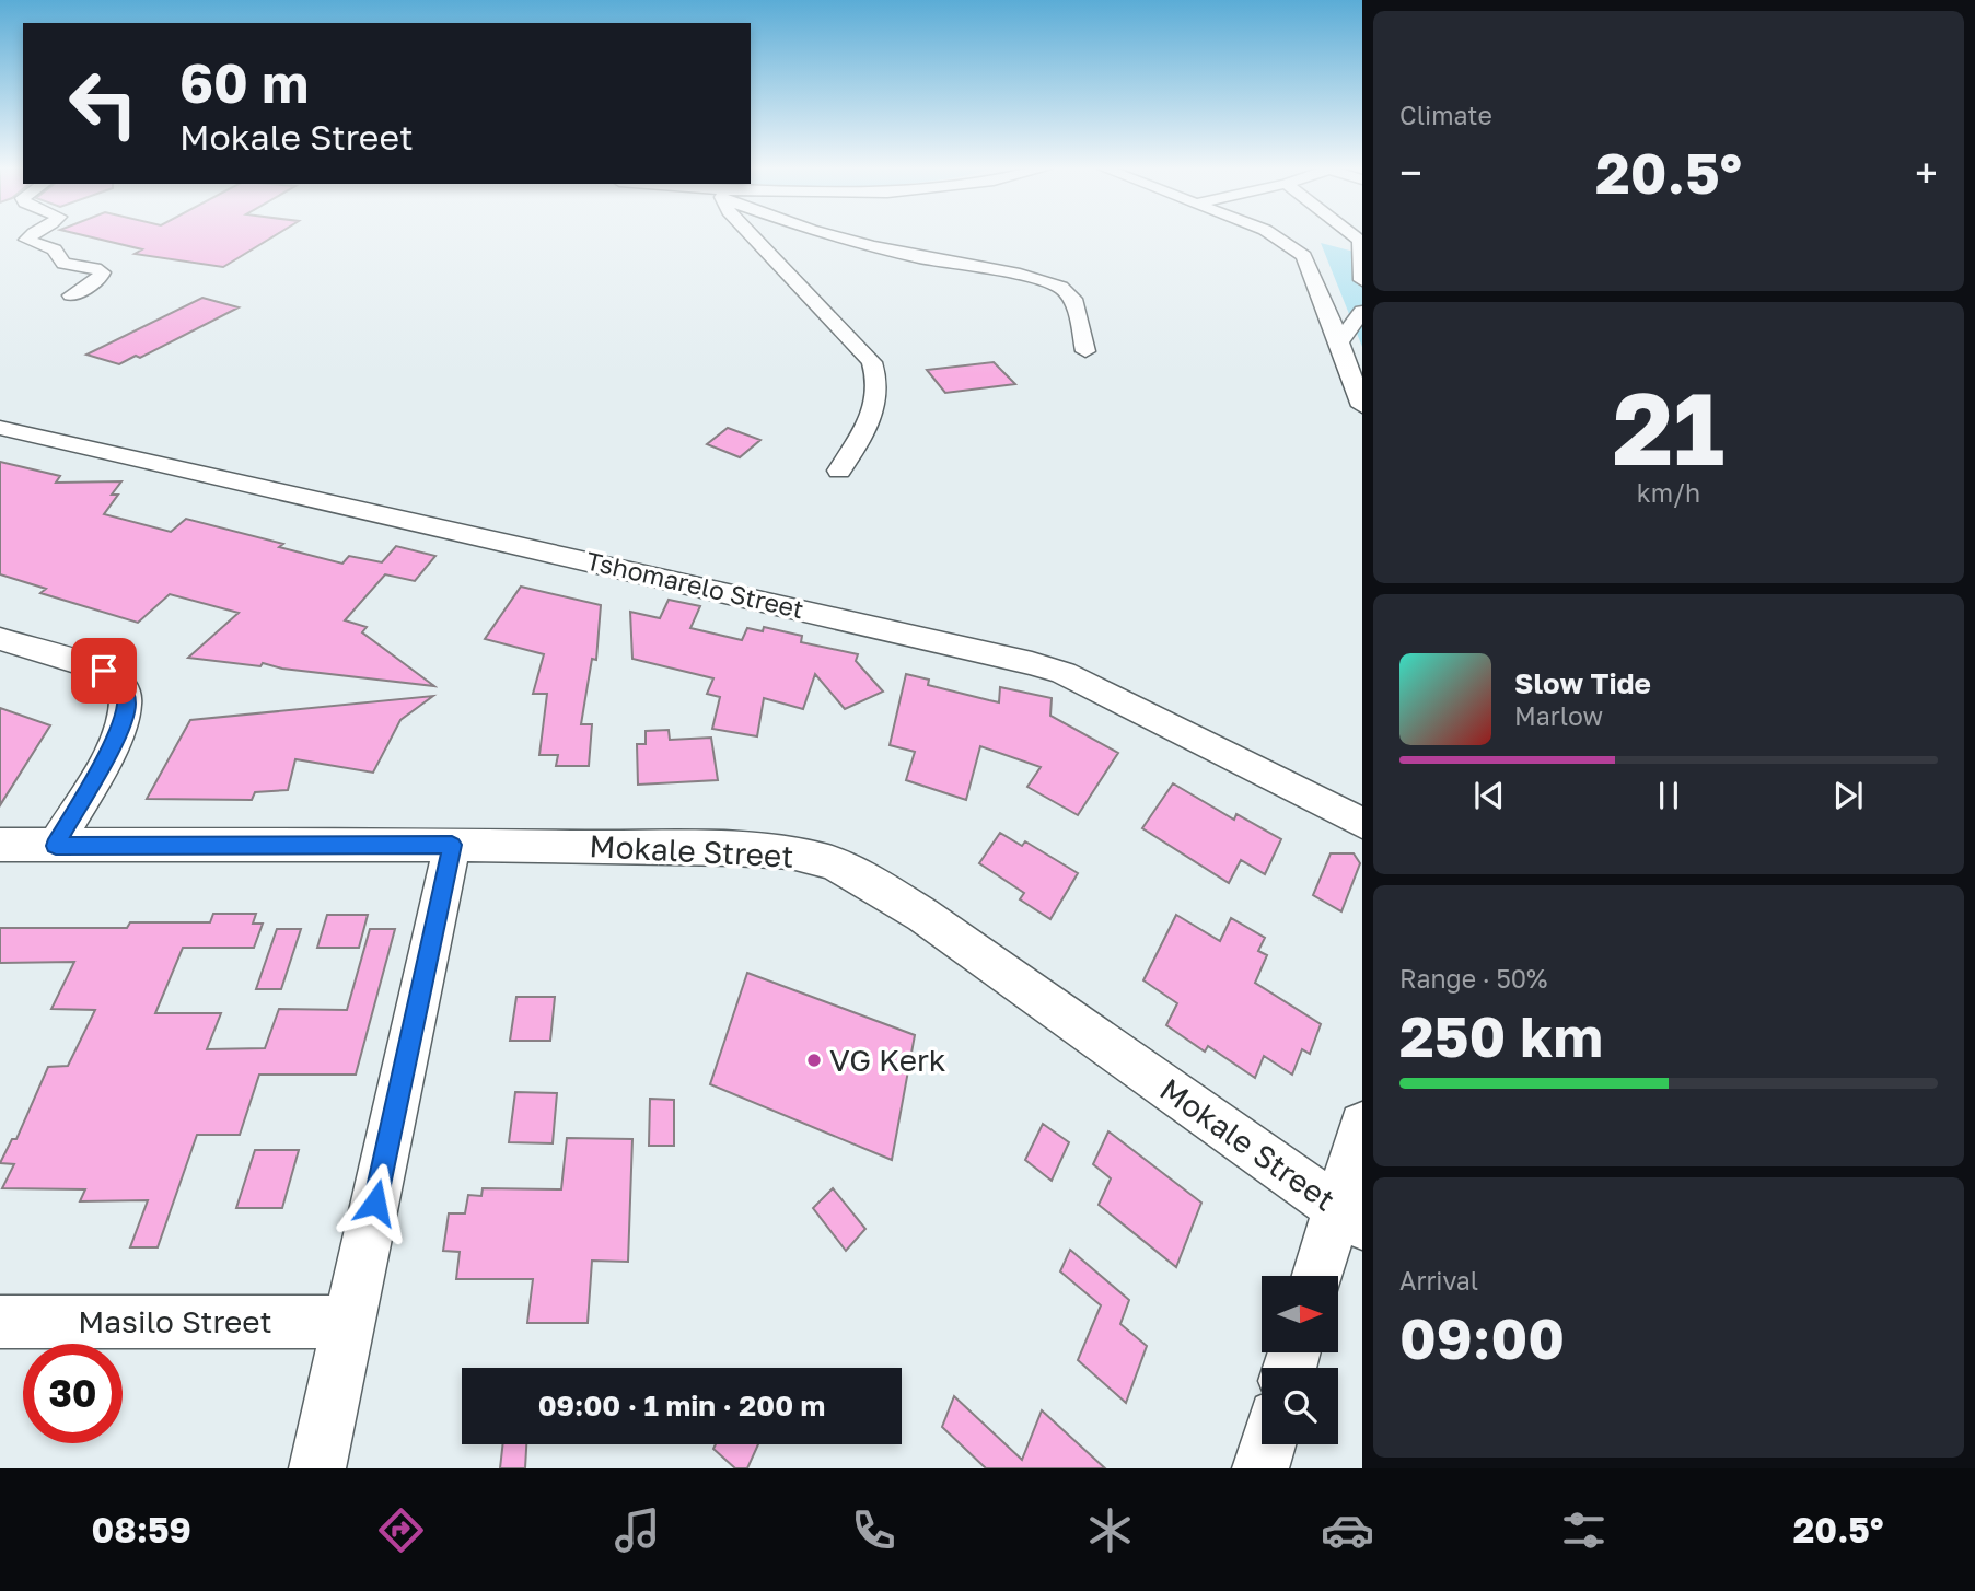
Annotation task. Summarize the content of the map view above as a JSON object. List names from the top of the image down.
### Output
{
  "streets": {
    "street": ["Tshomarelo Street", "Mokale Street", "Masilo Street"]
  },
  "places": ["VG Kerk"],
  "north": "right",
  "page": {
    "tile": [
      "Climate",
      ["21", "km/h"],
      ["Range · 50%", "250 km"],
      ["Arrival", "09:00"]
    ],
    "turn": ["60 m", "Mokale Street"],
    "heat": ["−", "20.5°", "+"],
    "song": ["Slow Tide", "Marlow"],
    "limit": "30",
    "trip": "09:00 · 1 min · 200 m",
    "tabs": ["08:59", "20.5°"]
  }
}
